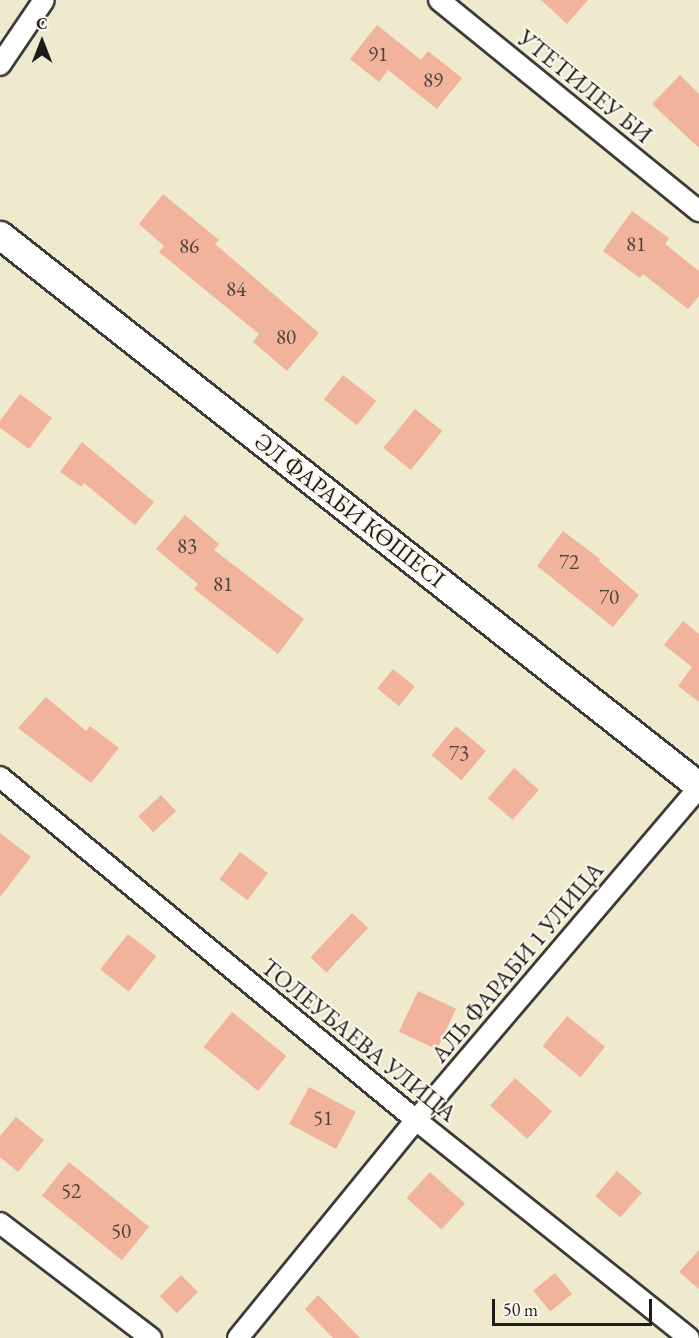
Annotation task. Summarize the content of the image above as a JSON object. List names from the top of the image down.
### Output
{
  "streets": {
    "street": [
      "УТЕТИЛЕУ БИ",
      "ӘЛ ФАРАБИ КӨШЕСІ",
      "АЛЬ ФАРАБИ 1 УЛИЦА",
      "ТОЛЕУБАЕВА УЛИЦА"
    ]
  },
  "crossings": [
    ["ӘЛ ФАРАБИ КӨШЕСІ", "АЛЬ ФАРАБИ 1 УЛИЦА"],
    ["АЛЬ ФАРАБИ 1 УЛИЦА", "ТОЛЕУБАЕВА УЛИЦА"]
  ],
  "house_numbers": [
    "91",
    "89",
    "81",
    "86",
    "84",
    "80",
    "83",
    "72",
    "81",
    "70",
    "73",
    "51",
    "52",
    "50"
  ],
  "scale_bar": "50 m",
  "north": "top"
}
